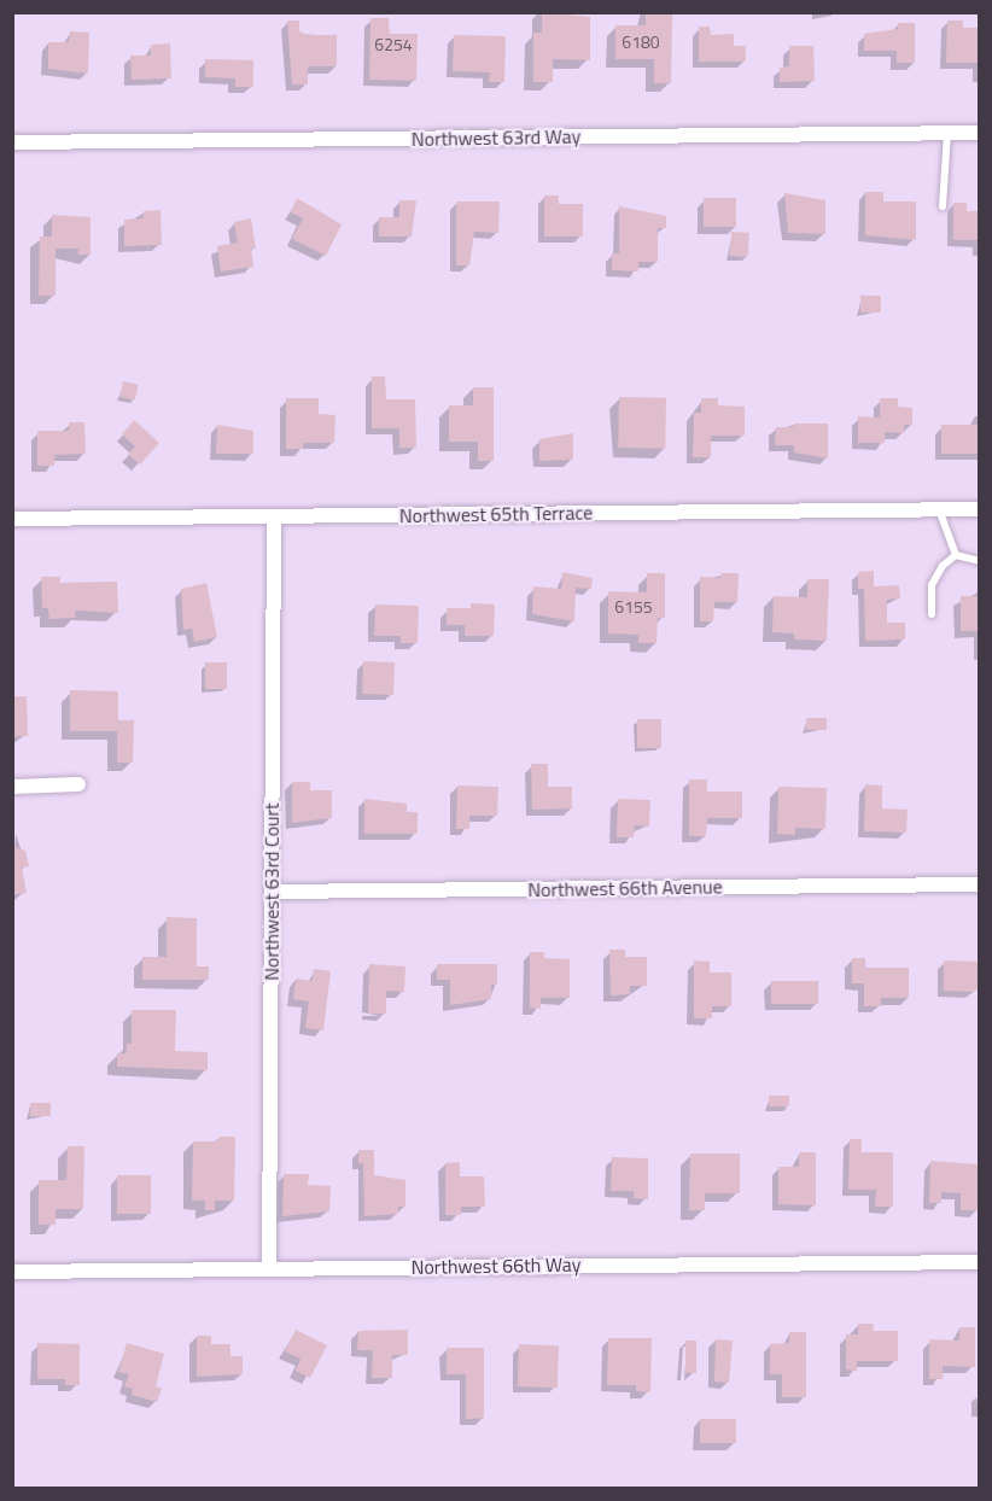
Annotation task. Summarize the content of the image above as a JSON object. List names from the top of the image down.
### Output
{
  "streets": {
    "street": [
      "Northwest 63rd Way",
      "Northwest 65th Terrace",
      "Northwest 66th Avenue",
      "Northwest 63rd Court",
      "Northwest 66th Way"
    ]
  },
  "crossings": [
    ["Northwest 65th Terrace", "Northwest 63rd Court"],
    ["Northwest 66th Avenue", "Northwest 63rd Court"],
    ["Northwest 63rd Court", "Northwest 66th Way"]
  ],
  "house_numbers": ["6180", "6254", "6155"]
}
